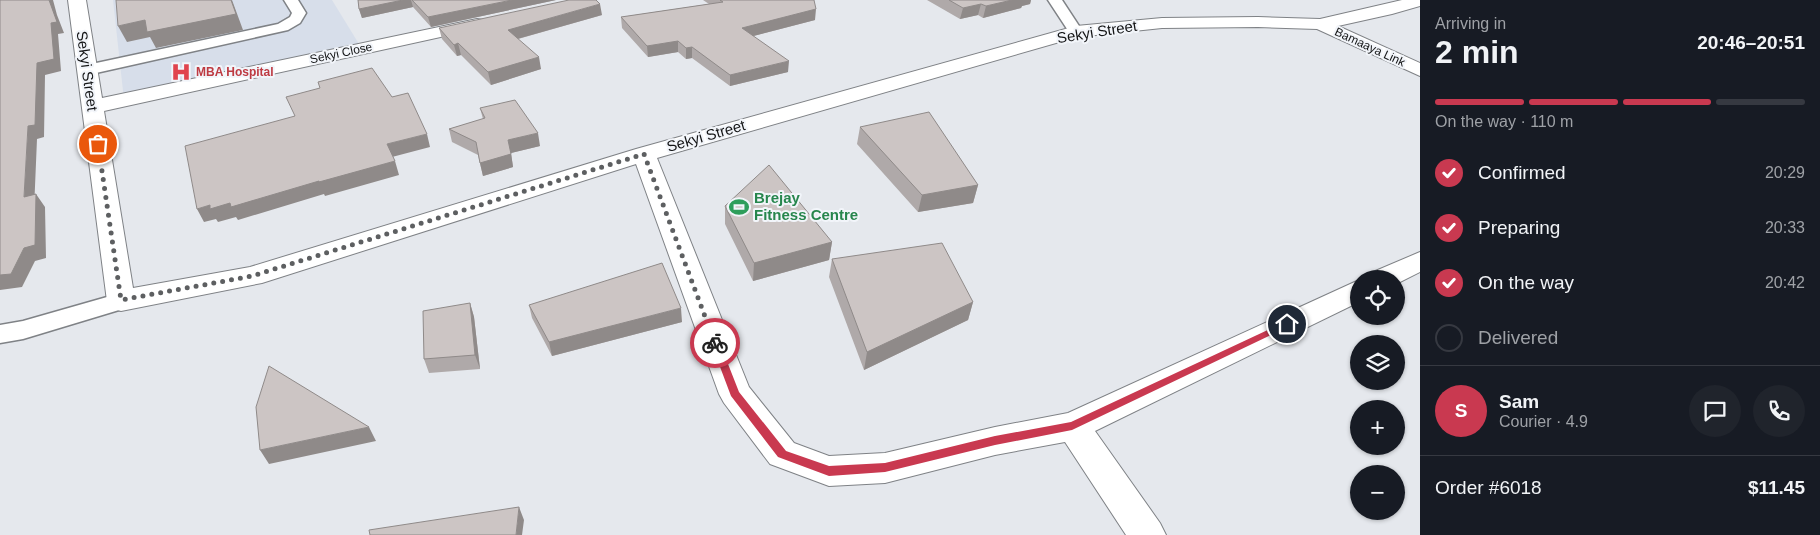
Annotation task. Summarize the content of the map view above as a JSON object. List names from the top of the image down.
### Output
{
  "streets": {
    "street": ["Sekyi Street", "Bamaaya Link", "Sekyi Close"]
  },
  "crossings": [
    ["Sekyi Street", "Bamaaya Link"],
    ["Sekyi Street", "Sekyi Close"]
  ],
  "places": {
    "hospital": ["MBA Hospital"],
    "sports": ["Brejay Fitness Centre"]
  },
  "page": {
    "heading": ["2 min", "Arriving in", "20:46–20:51"],
    "panel": [
      "Sam",
      "Courier · 4.9",
      "Order #6018",
      "$11.45"
    ],
    "bar": "On the way · 110 m",
    "list": [
      ["Confirmed", "20:29"],
      ["Preparing", "20:33"],
      ["On the way", "20:42"],
      "Delivered"
    ],
    "map_buttons": ["+", "−"],
    "round": "S"
  }
}
